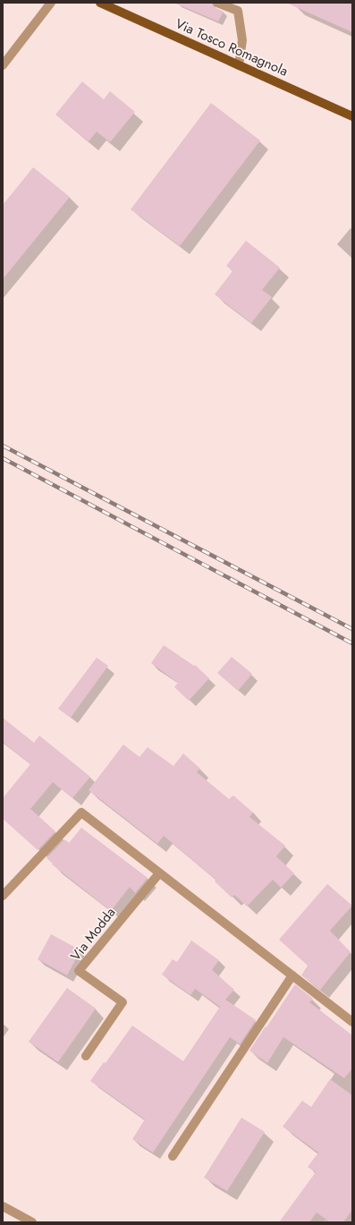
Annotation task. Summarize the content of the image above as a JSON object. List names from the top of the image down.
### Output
{
  "streets": {
    "main road": ["Via Tosco Romagnola"],
    "street": ["Via Modda"]
  }
}
